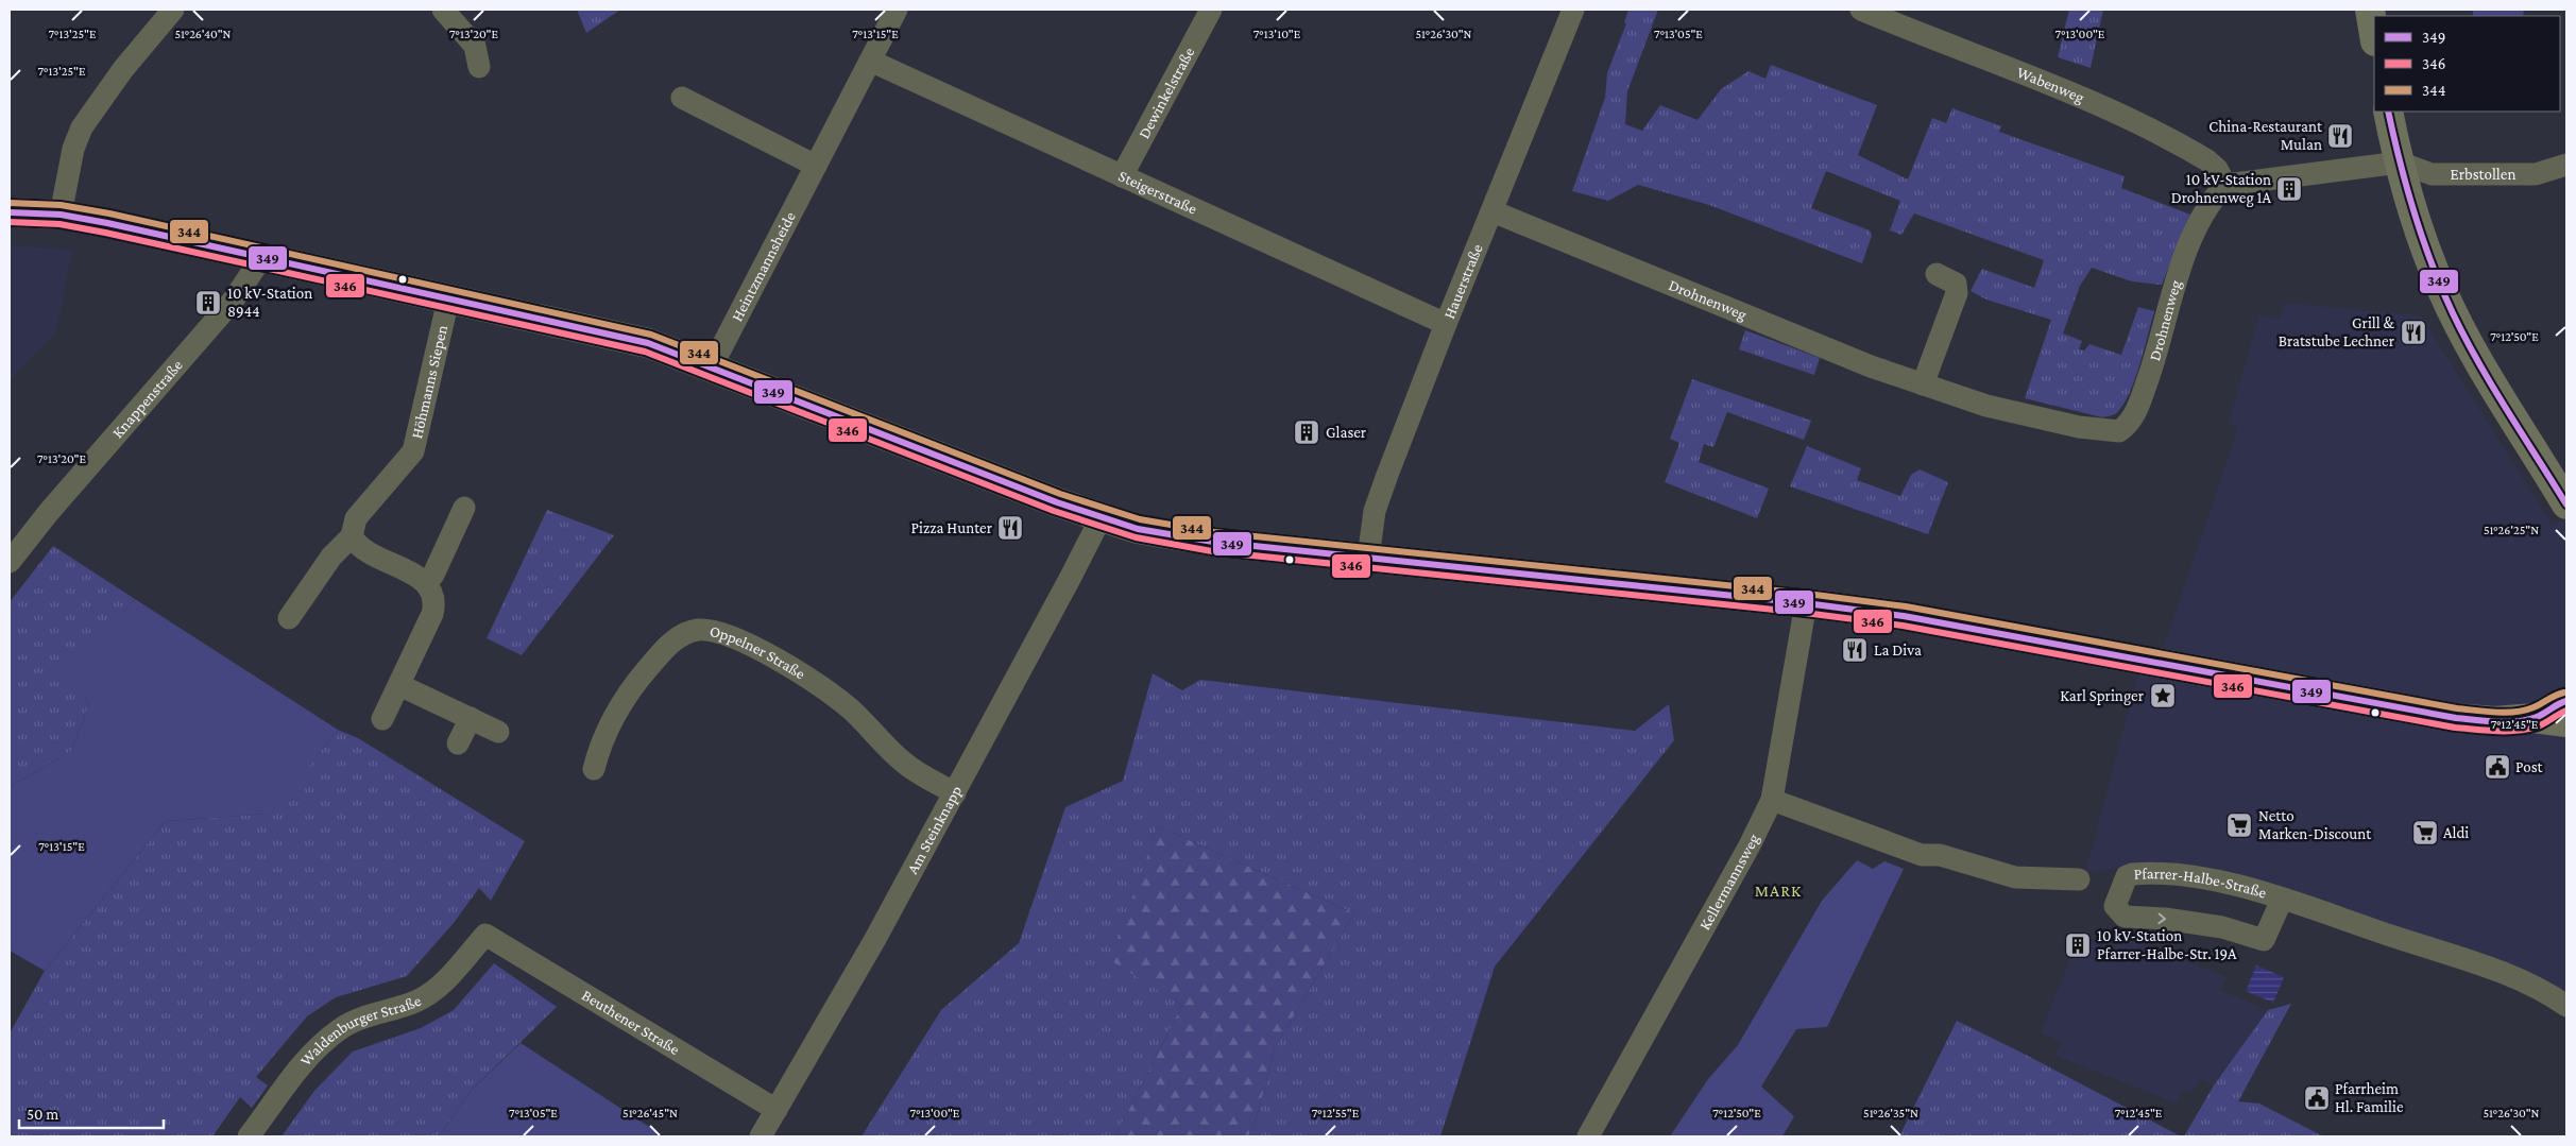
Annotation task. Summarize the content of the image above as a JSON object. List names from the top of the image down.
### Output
{
  "streets": {
    "street": [
      "Wabenweg",
      "Dewinkelstraße",
      "Erbstollen",
      "Steigerstraße",
      "Heintzmannsheide",
      "Hauerstraße",
      "Drohnenweg",
      "Höhmanns Siepen",
      "Knappenstraße",
      "Oppelner Straße",
      "Am Steinknapp",
      "Kellermannsweg",
      "Pfarrer-Halbe-Straße",
      "Beuthener Straße",
      "Waldenburger Straße"
    ]
  },
  "crossings": [
    ["Wabenweg", "Drohnenweg"],
    ["Dewinkelstraße", "Steigerstraße"],
    ["Steigerstraße", "Heintzmannsheide"],
    ["Steigerstraße", "Hauerstraße"],
    ["Hauerstraße", "Drohnenweg"],
    ["Oppelner Straße", "Am Steinknapp"],
    ["Am Steinknapp", "Beuthener Straße"],
    ["Beuthener Straße", "Waldenburger Straße"]
  ],
  "districts": ["MARK"],
  "places": {
    "restaurant": [
      "China-Restaurant Mulan",
      "Grill & Bratstube Lechner",
      "Pizza Hunter",
      "La Diva"
    ],
    "building": [
      "10 kV-Station Drohnenweg 1A",
      "10 kV-Station 8944",
      "Glaser",
      "10 kV-Station Pfarrer-Halbe-Str. 19A"
    ],
    "place": ["Karl Springer"],
    "public building": ["Post", "Pfarrheim Hl. Familie"],
    "supermarket": ["Netto Marken-Discount", "Aldi"]
  },
  "lines": ["transit line 349", "transit line 344", "transit line 346"],
  "legend": ["349", "346", "344"],
  "scale_bar": "50 m",
  "coordinates": [
    "7°13'25\"E",
    "7°13'20\"E",
    "7°13'15\"E",
    "7°13'10\"E",
    "7°13'05\"E",
    "7°13'00\"E",
    "51°26'40\"N",
    "51°26'30\"N",
    "7°12'50\"E",
    "51°26'25\"N",
    "7°12'45\"E",
    "51°26'45\"N",
    "51°26'35\"N",
    "7°12'55\"E"
  ]
}
